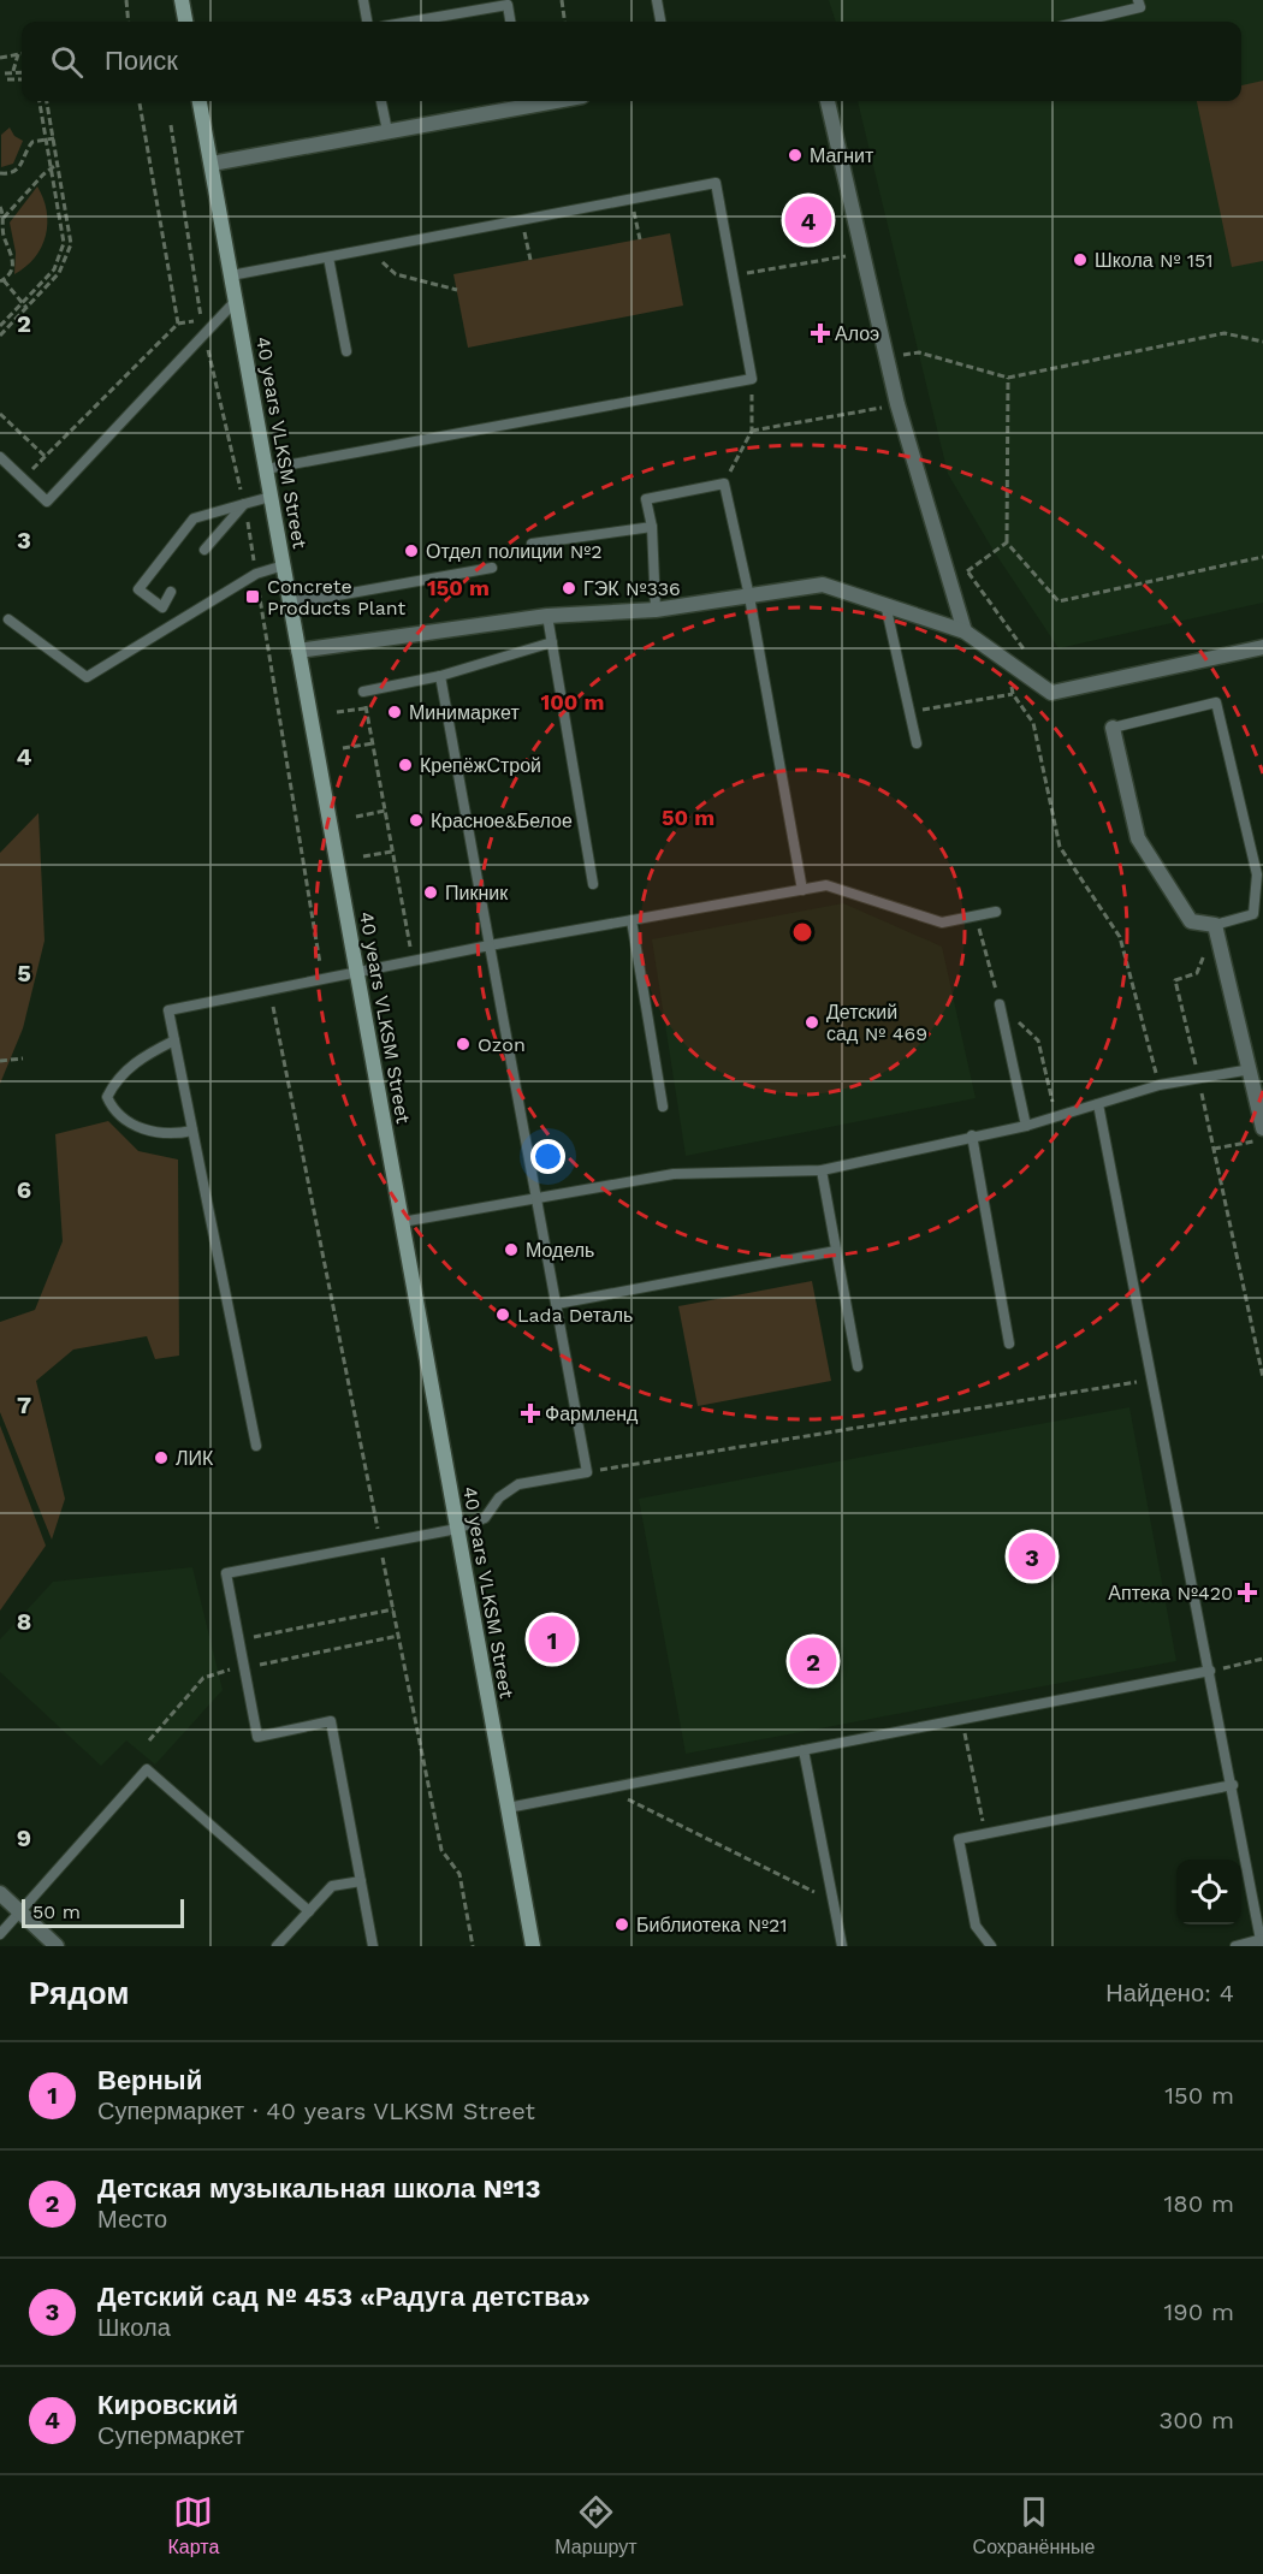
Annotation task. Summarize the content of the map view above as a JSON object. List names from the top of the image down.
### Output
{
  "streets": {
    "main road": ["40 years VLKSM Street"]
  },
  "places": {
    "other": [
      "Магнит",
      "Школа № 151",
      "Отдел полиции №2",
      "ГЭК №336",
      "Минимаркет",
      "КрепёжСтрой",
      "Красное&Белое",
      "Пикник",
      "Детский сад № 469",
      "Ozon",
      "Модель",
      "Lada Dеталь",
      "ЛИК",
      "Библиотека №21"
    ],
    "health": ["Алоэ", "Фармленд", "Аптека №420"],
    "transit": ["Concrete Products Plant"]
  },
  "scale_bar": "50 m",
  "page": {
    "search": "Поиск",
    "pins": [
      "4",
      "3",
      "1",
      "2"
    ],
    "scale": "50 m",
    "heading": ["Рядом", "Найдено: 4"],
    "list": [
      {
        "mark": "1",
        "name": "Верный",
        "note": "Супермаркет · 40 years VLKSM Street",
        "value": "150 m"
      },
      {
        "mark": "2",
        "name": "Детская музыкальная школа №13",
        "note": "Место",
        "value": "180 m"
      },
      {
        "mark": "3",
        "name": "Детский сад № 453 «Радуга детства»",
        "note": "Школа",
        "value": "190 m"
      },
      {
        "mark": "4",
        "name": "Кировский",
        "note": "Супермаркет",
        "value": "300 m"
      }
    ],
    "nav": ["Карта", "Маршрут", "Сохранённые"]
  },
  "grid": {
    "rows": [
      "2",
      "3",
      "4",
      "5",
      "6",
      "7",
      "8",
      "9"
    ]
  },
  "rings": ["150 m", "100 m", "50 m"]
}
